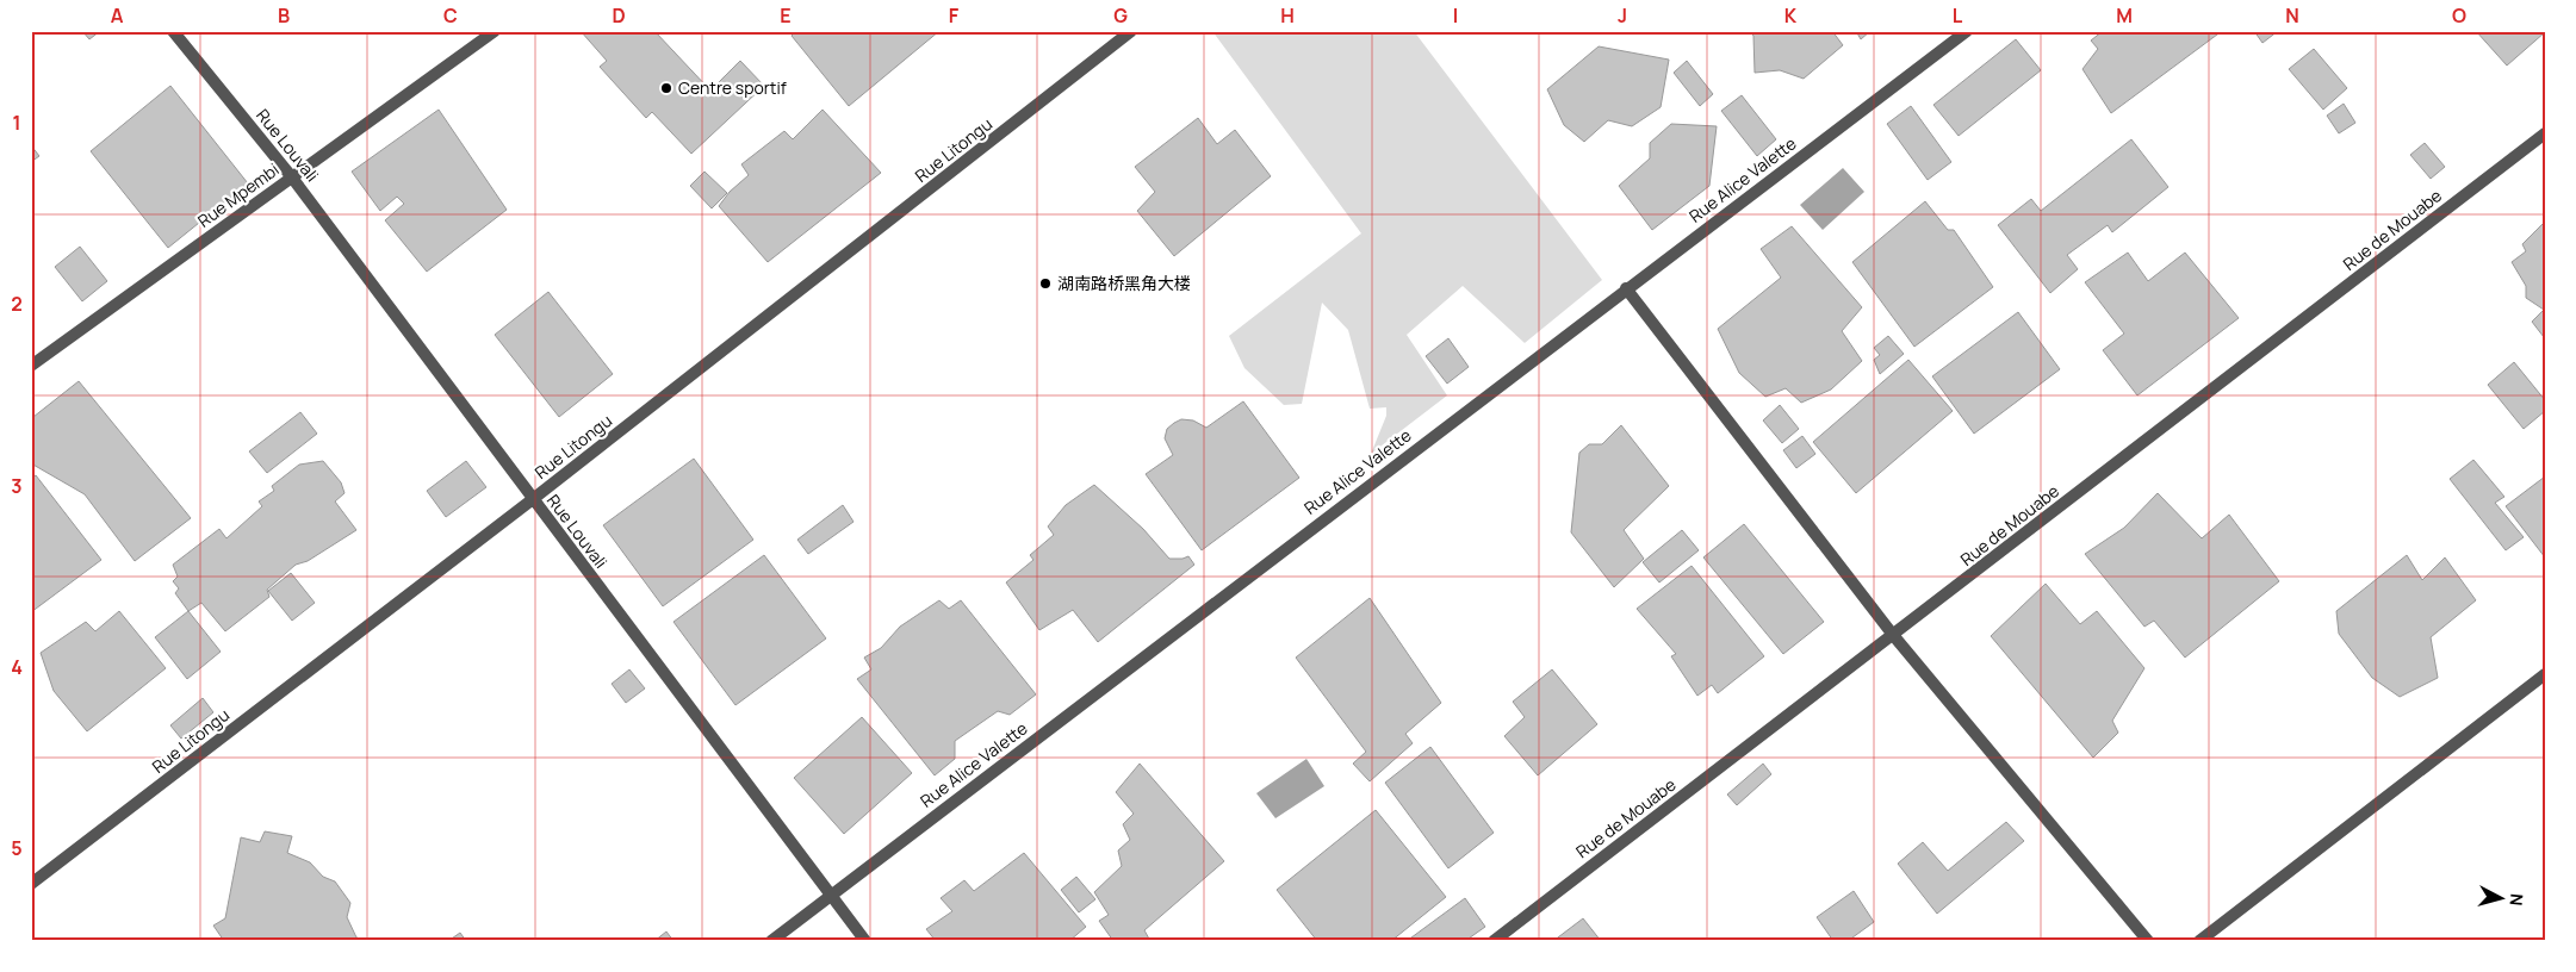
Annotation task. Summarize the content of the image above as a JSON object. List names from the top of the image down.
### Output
{
  "streets": {
    "street": [
      "Rue Louvali",
      "Rue Litongu",
      "Rue Alice Valette",
      "Rue Mpembi",
      "Rue de Mouabe"
    ]
  },
  "crossings": [
    ["Rue Louvali", "Rue Litongu"],
    ["Rue Louvali", "Rue Alice Valette"],
    ["Rue Louvali", "Rue Mpembi"]
  ],
  "places": ["Centre sportif", "湖南路桥黑角大楼"],
  "north": "right",
  "grid": {
    "columns": [
      "A",
      "B",
      "C",
      "D",
      "E",
      "F",
      "G",
      "H",
      "I",
      "J",
      "K",
      "L",
      "M",
      "N",
      "O"
    ],
    "rows": [
      "1",
      "2",
      "3",
      "4",
      "5"
    ]
  }
}
